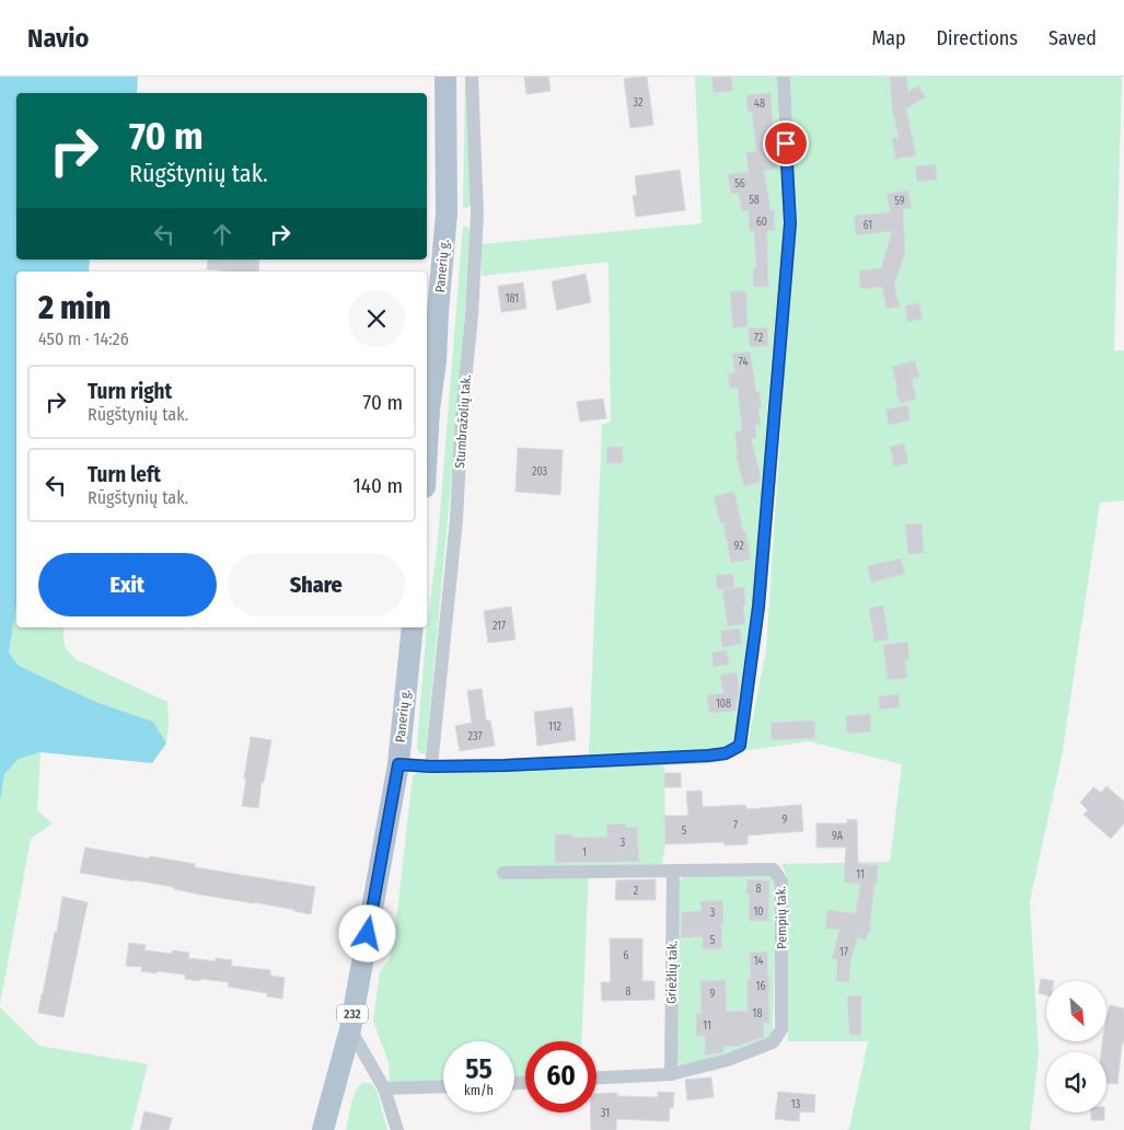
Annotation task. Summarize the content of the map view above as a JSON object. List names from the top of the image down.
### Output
{
  "streets": {
    "main road": ["Panerių g.", "232"],
    "street": ["Stumbražolių tak.", "Pempių tak.", "Griežlių tak."]
  },
  "crossings": [
    ["Pempių tak.", "Griežlių tak."]
  ],
  "house_numbers": [
    "32",
    "48",
    "56",
    "58",
    "59",
    "60",
    "61",
    "181",
    "72",
    "74",
    "203",
    "92",
    "217",
    "108",
    "112",
    "237",
    "9",
    "7",
    "5",
    "9A",
    "3",
    "1",
    "11",
    "8",
    "2",
    "10",
    "3",
    "5",
    "17",
    "6",
    "14",
    "16",
    "8",
    "9",
    "18",
    "11",
    "13",
    "31"
  ],
  "north": "bottom right",
  "page": {
    "header": "Navio",
    "nav": ["Map", "Directions", "Saved"],
    "turn": ["70 m", "Rūgštynių tak."],
    "heading": ["2 min", "450 m · 14:26"],
    "list": [
      {
        "name": "Turn right",
        "note": "Rūgštynių tak.",
        "value": "70 m"
      },
      {
        "name": "Turn left",
        "note": "Rūgštynių tak.",
        "value": "140 m"
      }
    ],
    "buttons": ["Exit", "Share"],
    "speed": "55 km/h",
    "limit": "60"
  }
}
